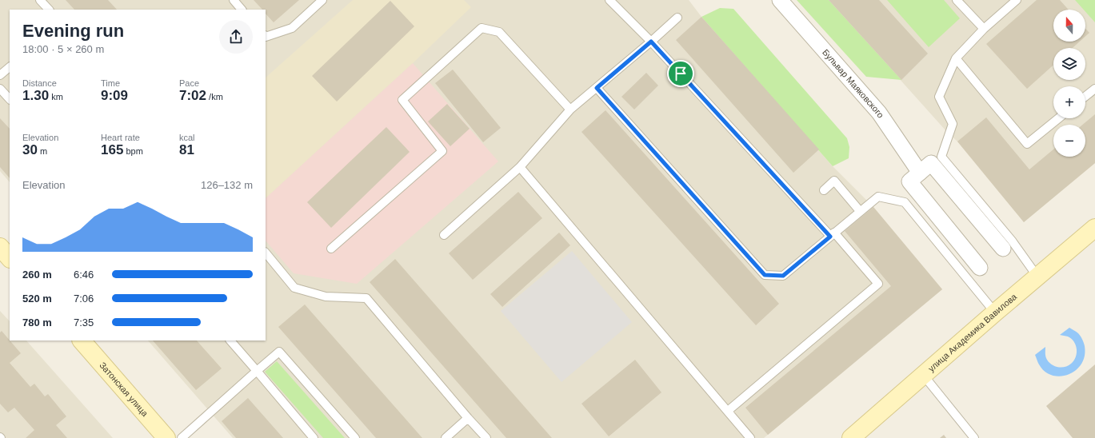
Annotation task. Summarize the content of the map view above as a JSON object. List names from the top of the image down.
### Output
{
  "streets": {
    "street": ["Бульвар Маяковского", "улица Академика Вавилова", "Затонская улица"]
  },
  "north": "top",
  "page": {
    "map_buttons": ["+", "−"],
    "heading": ["Evening run", "18:00 · 5 × 260 m"],
    "stats": [
      ["Distance", "1.30 km"],
      ["Time", "9:09"],
      ["Pace", "7:02 /km"],
      ["Elevation", "30 m"],
      ["Heart rate", "165 bpm"],
      ["kcal", "81"]
    ],
    "chart": ["Elevation", "126–132 m"],
    "list": [
      {
        "name": "260 m",
        "note": "6:46"
      },
      {
        "name": "520 m",
        "note": "7:06"
      },
      {
        "name": "780 m",
        "note": "7:35"
      }
    ]
  }
}
